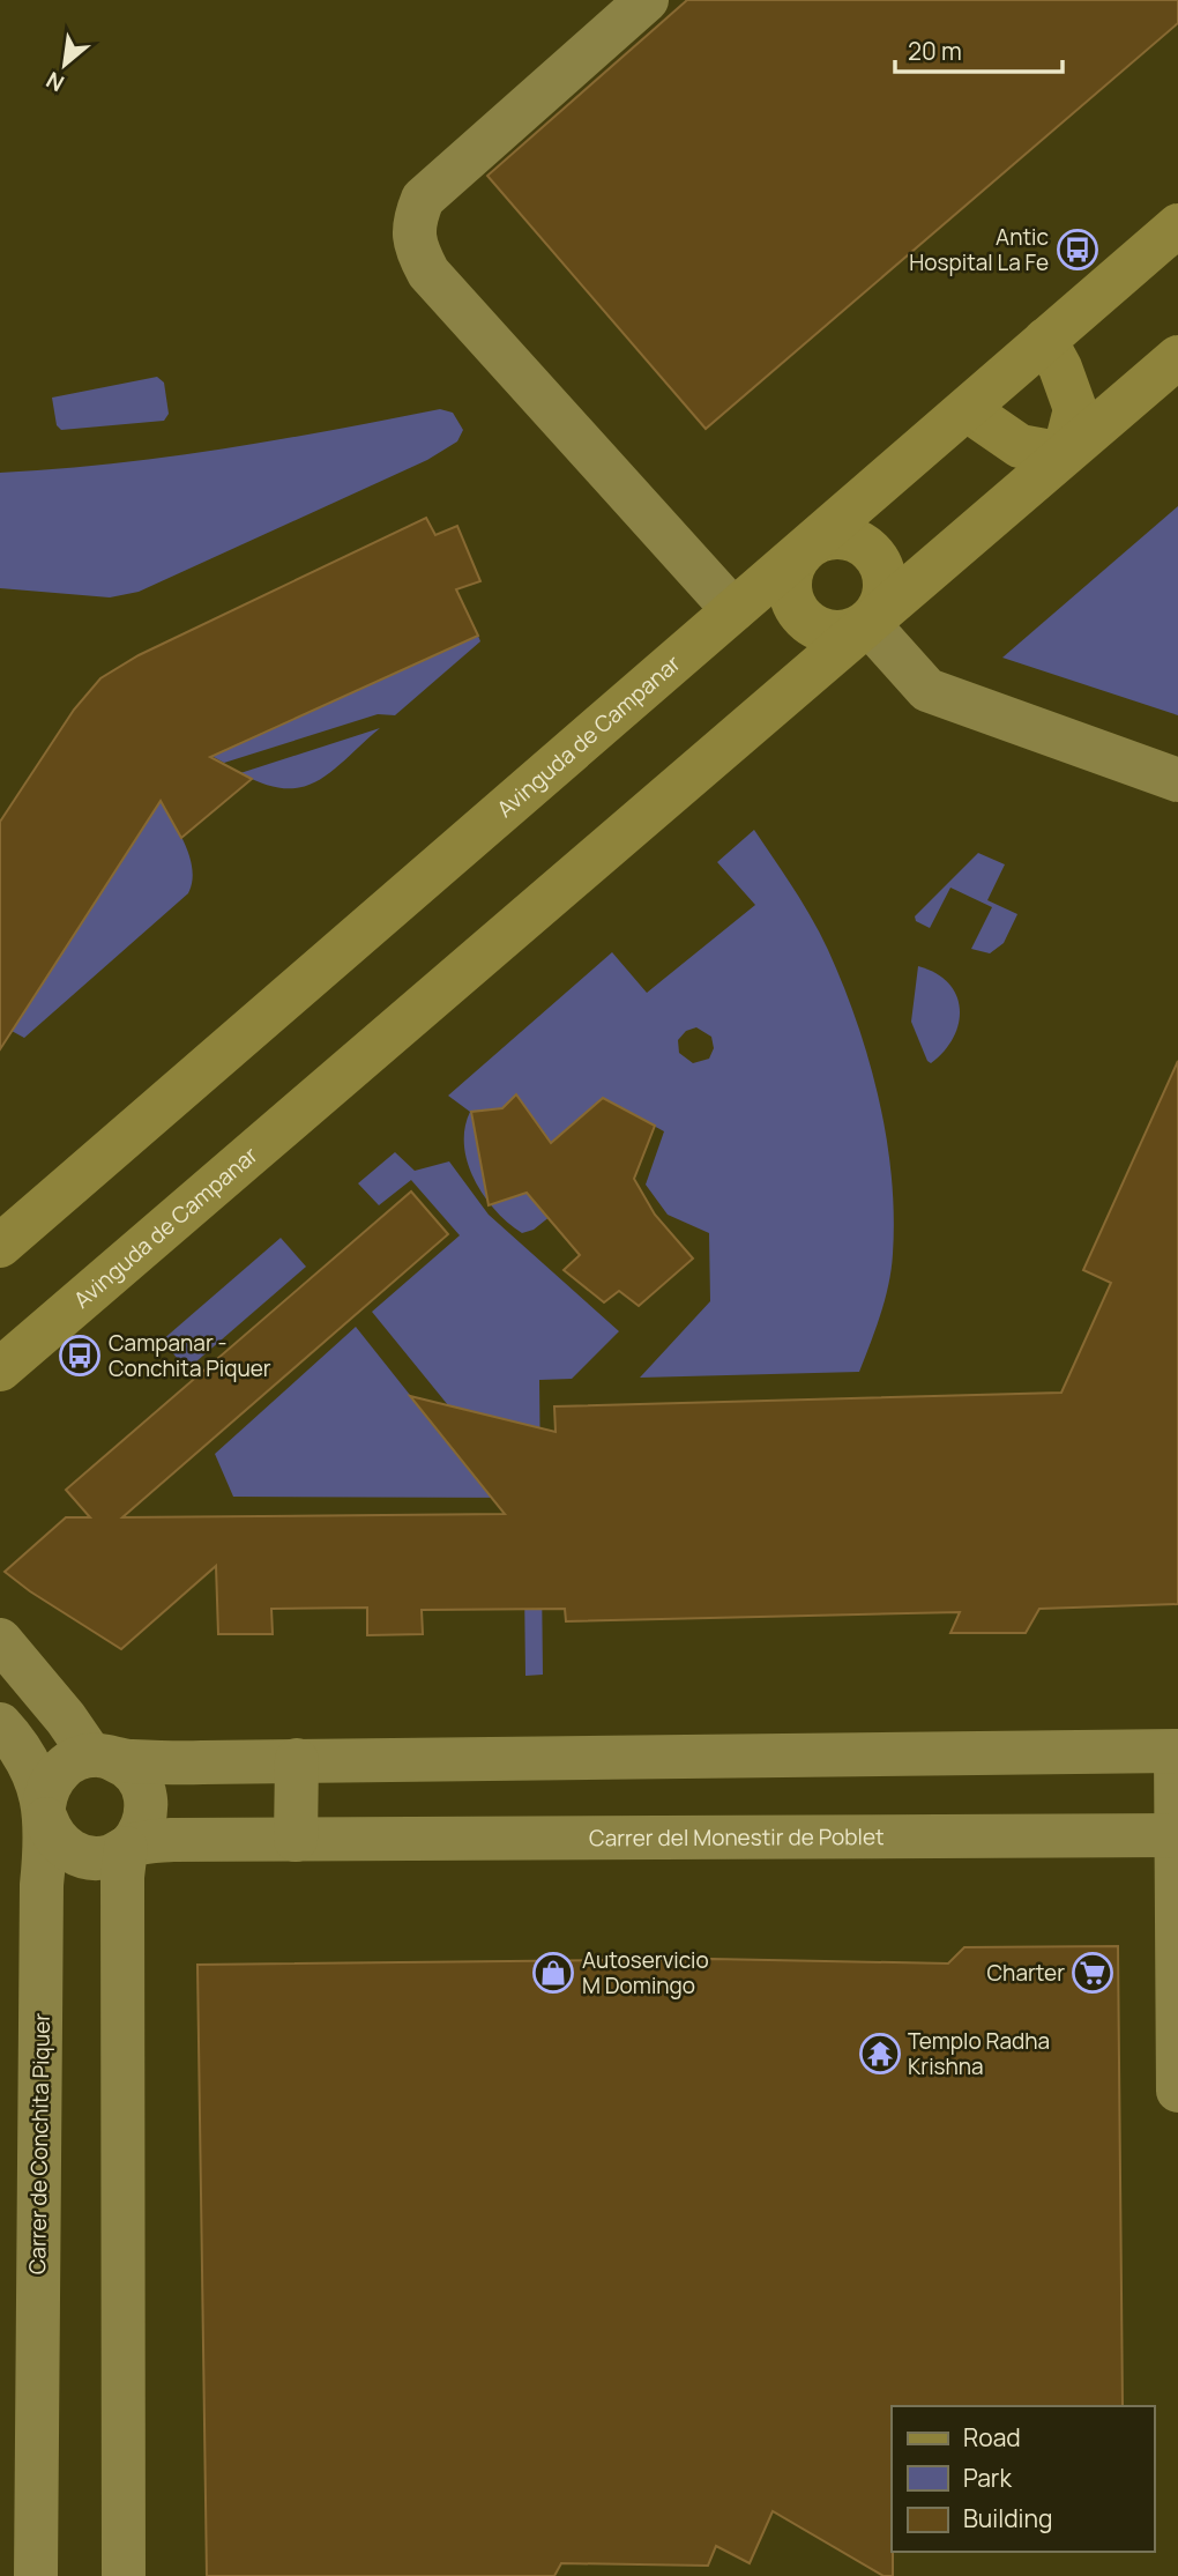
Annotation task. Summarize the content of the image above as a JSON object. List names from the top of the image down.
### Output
{
  "streets": {
    "main road": ["Avinguda de Campanar"],
    "street": ["Carrer del Monestir de Poblet", "Carrer de Conchita Piquer"]
  },
  "crossings": [
    ["Carrer del Monestir de Poblet", "Carrer de Conchita Piquer"]
  ],
  "places": {
    "bus stop": ["Antic Hospital La Fe", "Campanar - Conchita Piquer"],
    "shop": ["Autoservicio M Domingo"],
    "supermarket": ["Charter"],
    "temple": ["Templo Radha Krishna"]
  },
  "legend": ["Road", "Park", "Building"],
  "scale_bar": "20 m",
  "north": "bottom left"
}
